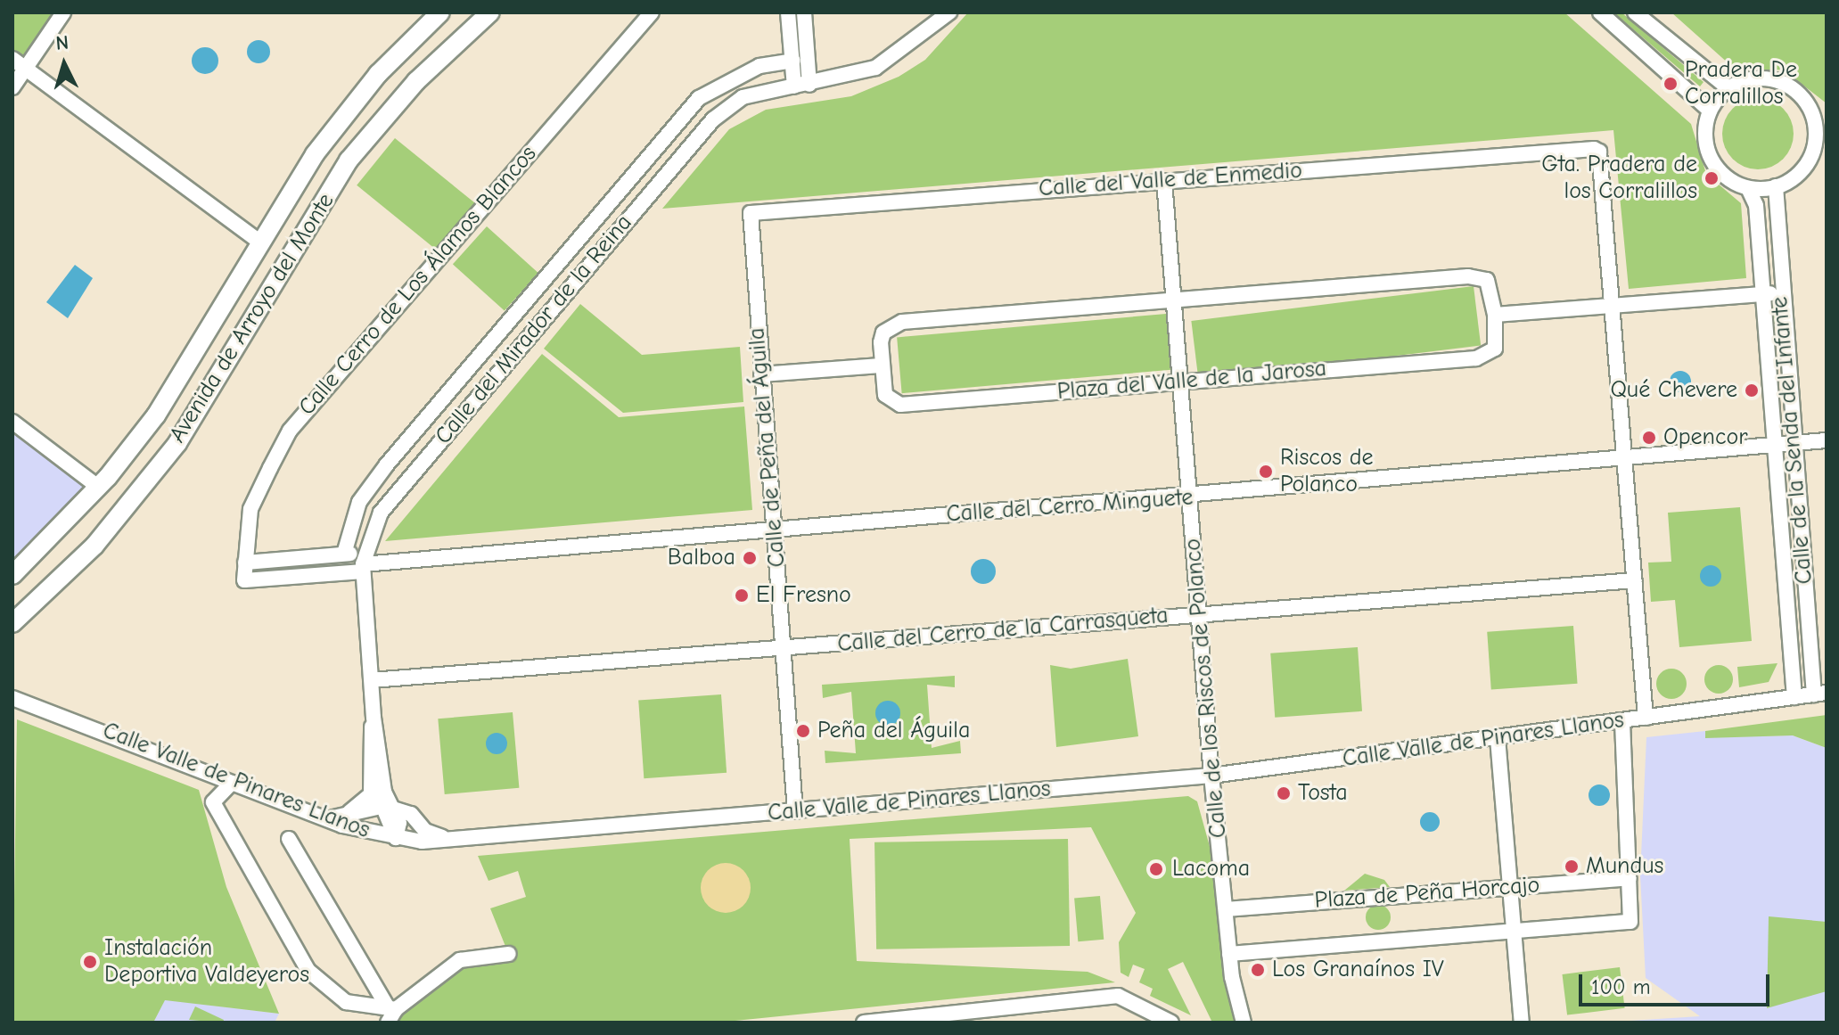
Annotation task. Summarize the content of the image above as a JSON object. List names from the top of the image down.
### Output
{
  "streets": {
    "street": [
      "Calle del Valle de Enmedio",
      "Calle Cerro de Los Álamos Blancos",
      "Avenida de Arroyo del Monte",
      "Calle del Mirador de la Reina",
      "Plaza del Valle de la Jarosa",
      "Calle de la Senda del Infante",
      "Calle de Peña del Águila",
      "Calle del Cerro Minguete",
      "Calle del Cerro de la Carrasqueta",
      "Calle de los Riscos de Polanco",
      "Calle Valle de Pinares Llanos",
      "Plaza de Peña Horcajo"
    ]
  },
  "crossings": [
    ["Calle del Valle de Enmedio", "Calle de Peña del Águila"],
    ["Calle del Valle de Enmedio", "Calle de los Riscos de Polanco"],
    ["Calle Cerro de Los Álamos Blancos", "Calle del Cerro Minguete"],
    ["Calle del Mirador de la Reina", "Calle del Cerro Minguete"],
    ["Plaza del Valle de la Jarosa", "Calle de los Riscos de Polanco"],
    ["Calle de la Senda del Infante", "Calle del Cerro Minguete"],
    ["Calle de la Senda del Infante", "Calle Valle de Pinares Llanos"],
    ["Calle de Peña del Águila", "Calle del Cerro Minguete"],
    ["Calle de Peña del Águila", "Calle del Cerro de la Carrasqueta"],
    ["Calle de Peña del Águila", "Calle Valle de Pinares Llanos"],
    ["Calle del Cerro Minguete", "Calle de los Riscos de Polanco"],
    ["Calle del Cerro de la Carrasqueta", "Calle de los Riscos de Polanco"],
    ["Calle de los Riscos de Polanco", "Calle Valle de Pinares Llanos"],
    ["Calle de los Riscos de Polanco", "Plaza de Peña Horcajo"]
  ],
  "places": [
    "Pradera De Corralillos",
    "Gta. Pradera de los Corralillos",
    "Qué Chevere",
    "Opencor",
    "Riscos de Polanco",
    "Balboa",
    "El Fresno",
    "Peña del Águila",
    "Tosta",
    "Mundus",
    "Lacoma",
    "Instalación Deportiva Valdeyeros",
    "Los Granaínos IV"
  ],
  "scale_bar": "100 m",
  "north": "top"
}
